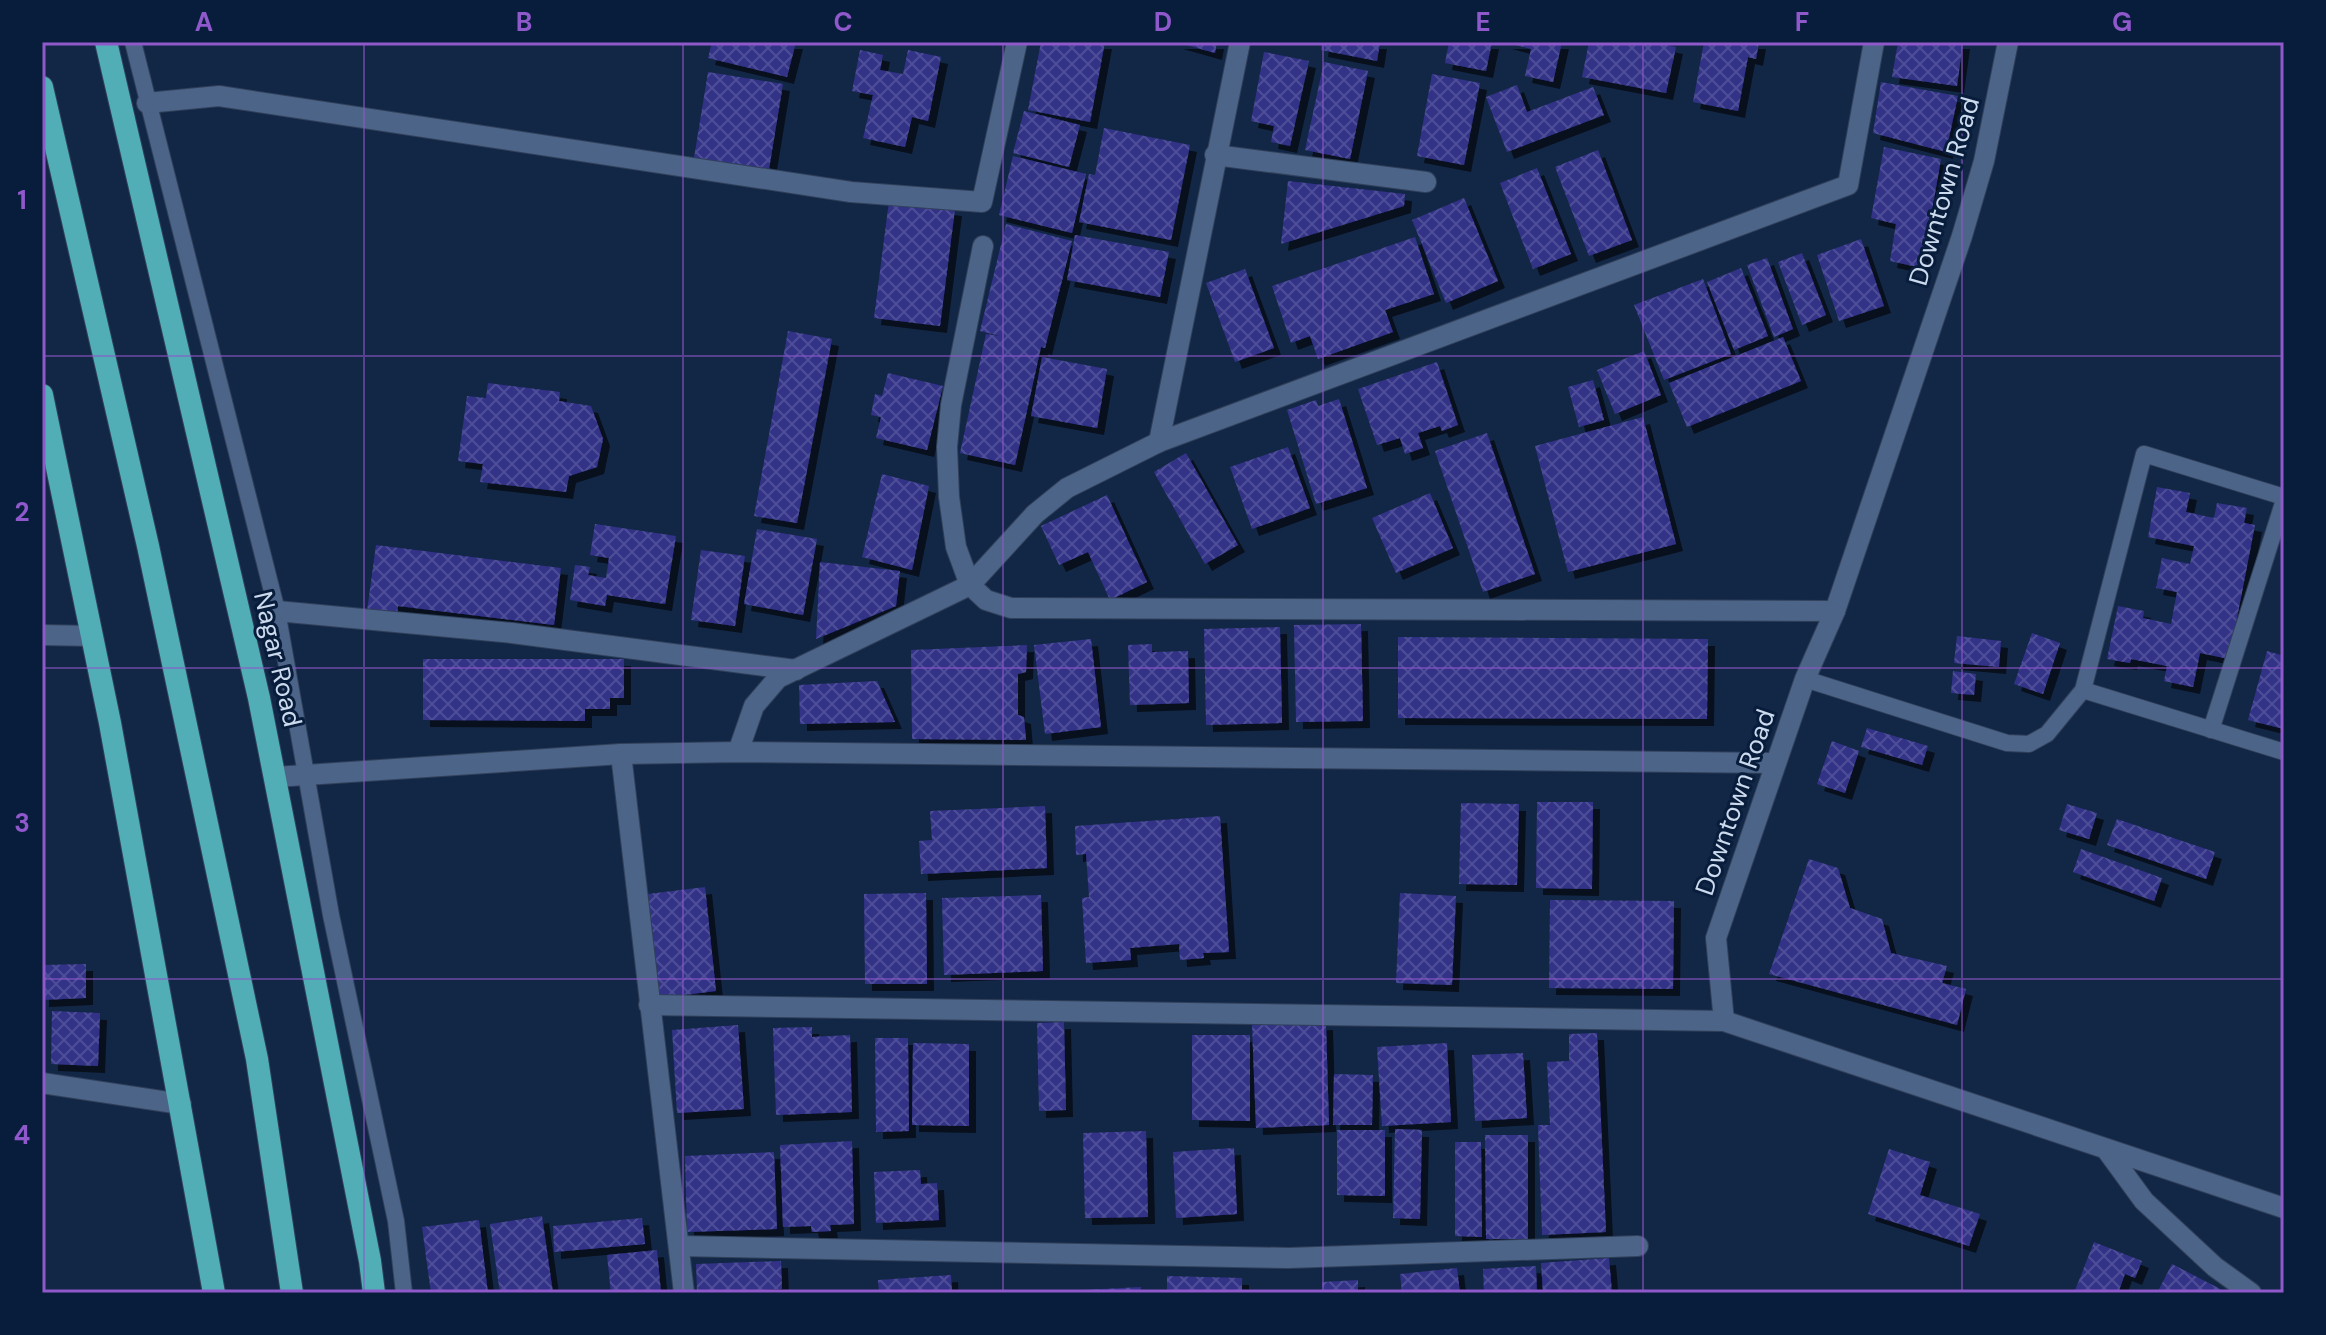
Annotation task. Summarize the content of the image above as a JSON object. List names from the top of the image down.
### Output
{
  "streets": {
    "highway": ["Nagar Road"],
    "street": ["Downtown Road"]
  },
  "grid": {
    "columns": [
      "A",
      "B",
      "C",
      "D",
      "E",
      "F",
      "G"
    ],
    "rows": [
      "1",
      "2",
      "3",
      "4"
    ]
  }
}
